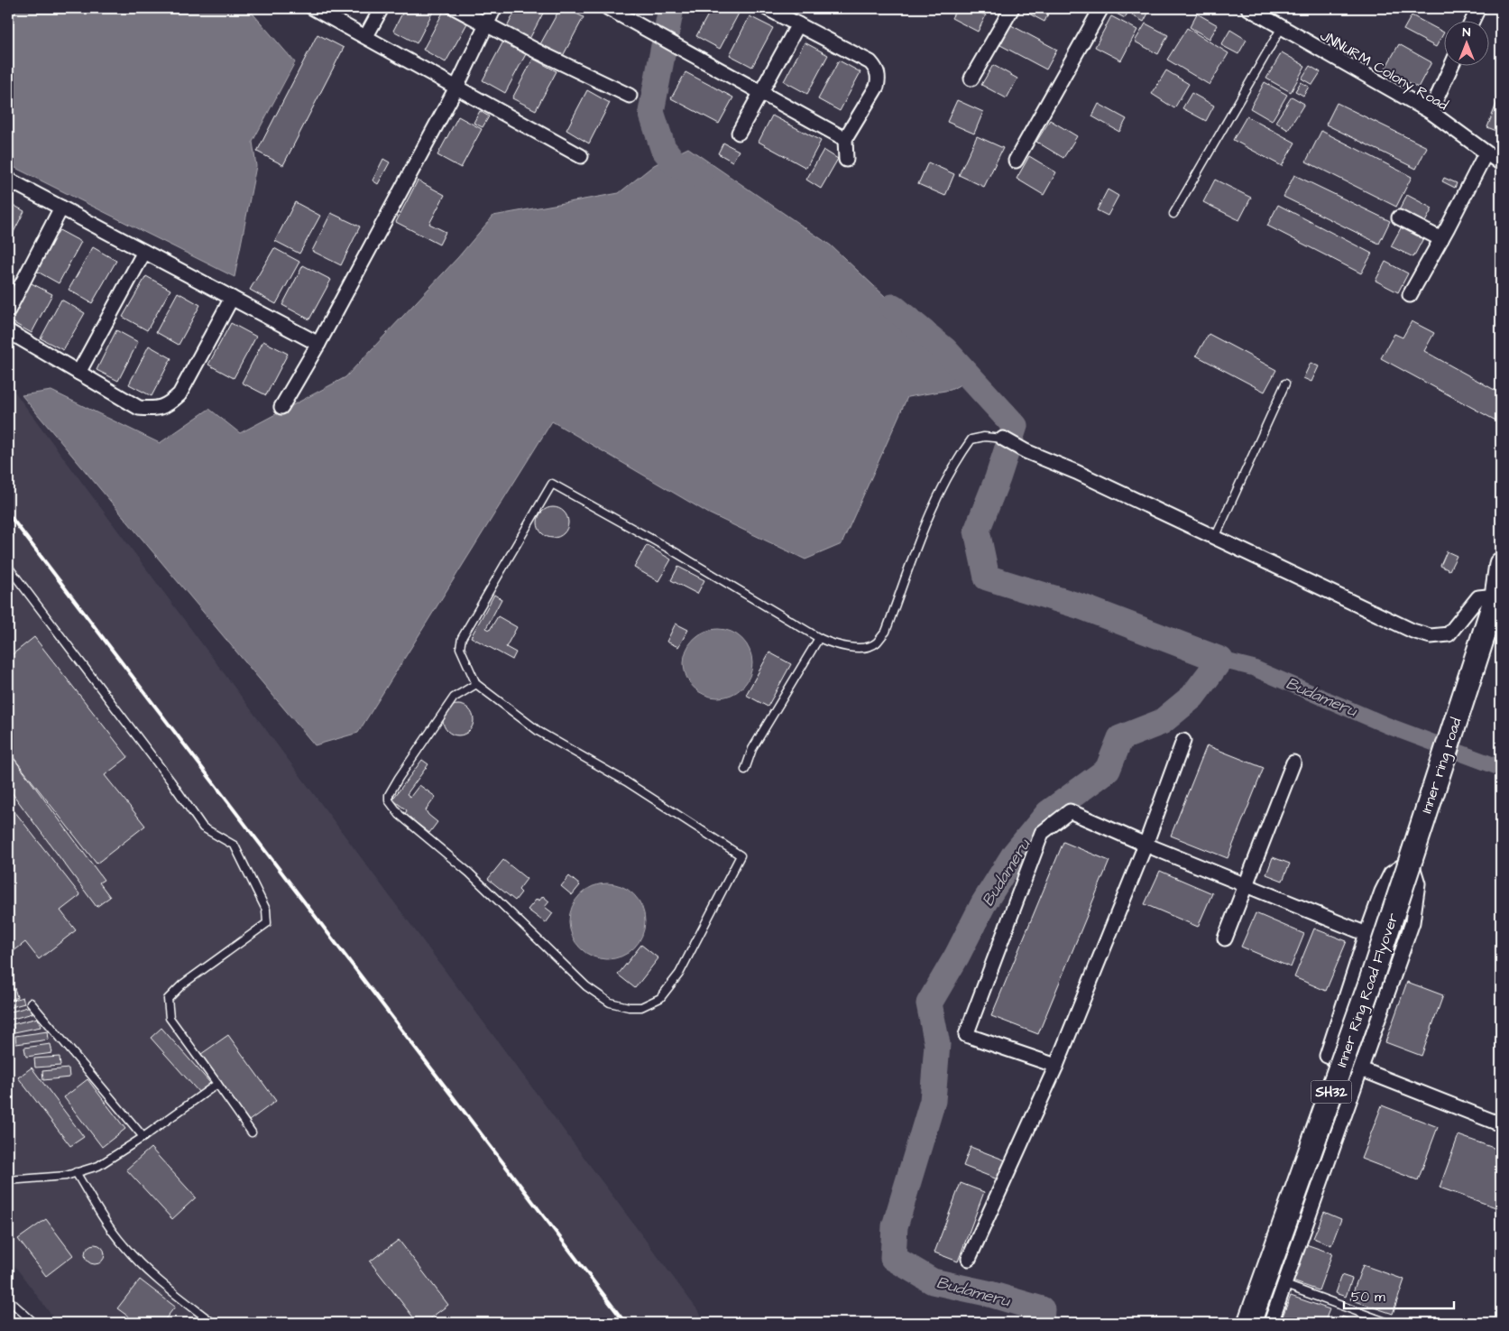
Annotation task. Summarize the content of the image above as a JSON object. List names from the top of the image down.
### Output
{
  "streets": {
    "main road": ["Inner ring road", "Inner Ring Road Flyover", "SH32"],
    "street": ["JNNURM Colony Road"]
  },
  "crossings": [
    ["Inner ring road", "Inner Ring Road Flyover"],
    ["Inner ring road", "SH32"]
  ],
  "water": ["Budameru"],
  "scale_bar": "50 m",
  "north": "top"
}
